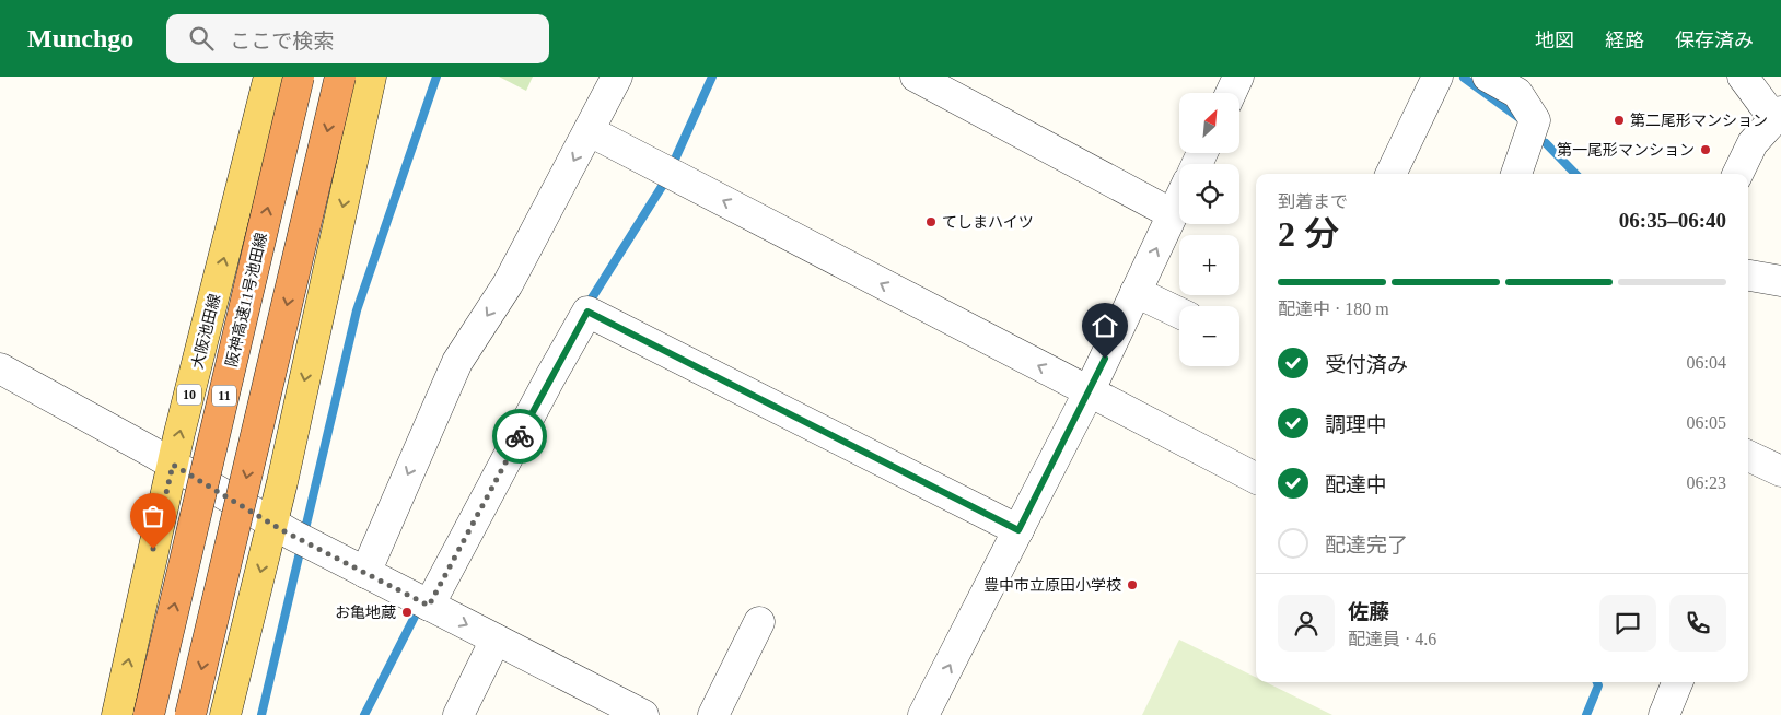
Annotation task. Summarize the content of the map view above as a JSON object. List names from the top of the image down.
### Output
{
  "streets": {
    "highway": ["阪神高速11号池田線", "11"],
    "main road": ["大阪池田線", "10"]
  },
  "places": [
    "第二尾形マンション",
    "第一尾形マンション",
    "てしまハイツ",
    "豊中市立原田小学校",
    "お亀地蔵"
  ],
  "north": "top right",
  "page": {
    "header": "Munchgo",
    "search": "ここで検索",
    "nav": ["地図", "経路", "保存済み"],
    "map_buttons": ["+", "−"],
    "heading": ["2 分", "到着まで", "06:35–06:40"],
    "panel": ["佐藤", "配達員 · 4.6"],
    "bar": "配達中 · 180 m",
    "list": [
      ["受付済み", "06:04"],
      ["調理中", "06:05"],
      ["配達中", "06:23"],
      "配達完了"
    ]
  }
}
